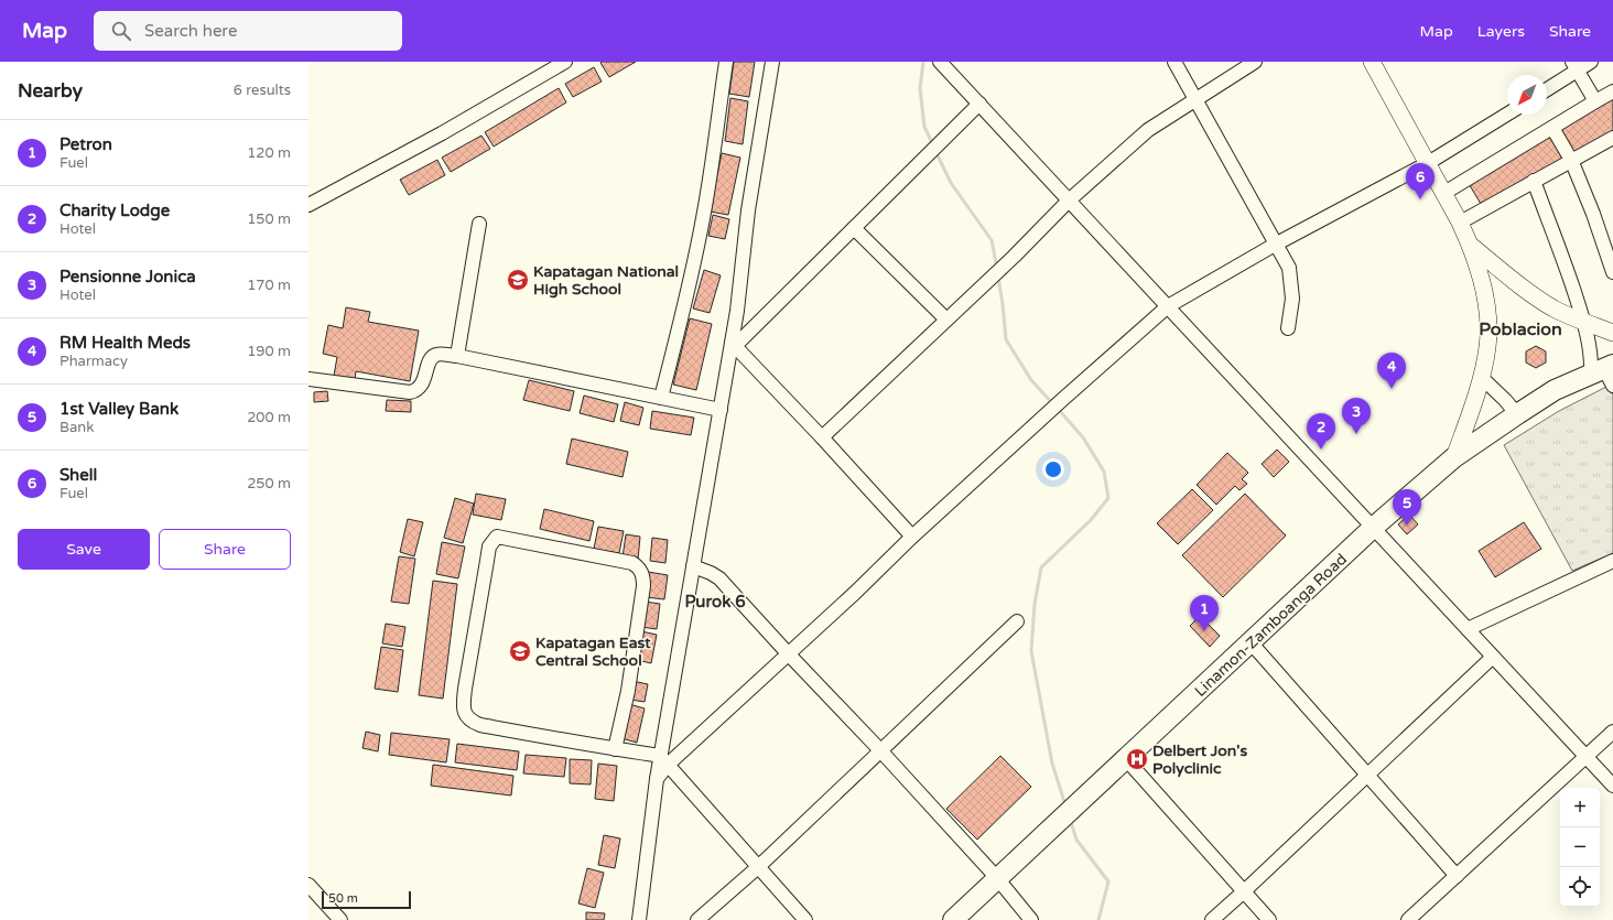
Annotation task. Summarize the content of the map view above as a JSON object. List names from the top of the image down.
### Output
{
  "streets": {
    "highway": ["Linamon-Zamboanga Road"]
  },
  "districts": ["Poblacion", "Purok 6"],
  "places": {
    "school or university": ["Kapatagan National High School", "Kapatagan East Central School"],
    "hospital": ["Delbert Jon's Polyclinic"]
  },
  "scale_bar": "50 m",
  "north": "bottom left",
  "page": {
    "header": "Map",
    "search": "Search here",
    "nav": ["Map", "Layers", "Share"],
    "heading": ["Nearby", "6 results"],
    "list": [
      {
        "mark": "1",
        "name": "Petron",
        "note": "Fuel",
        "value": "120 m"
      },
      {
        "mark": "2",
        "name": "Charity Lodge",
        "note": "Hotel",
        "value": "150 m"
      },
      {
        "mark": "3",
        "name": "Pensionne Jonica",
        "note": "Hotel",
        "value": "170 m"
      },
      {
        "mark": "4",
        "name": "RM Health Meds",
        "note": "Pharmacy",
        "value": "190 m"
      },
      {
        "mark": "5",
        "name": "1st Valley Bank",
        "note": "Bank",
        "value": "200 m"
      },
      {
        "mark": "6",
        "name": "Shell",
        "note": "Fuel",
        "value": "250 m"
      }
    ],
    "pins": [
      "6",
      "4",
      "3",
      "2",
      "5",
      "1"
    ],
    "buttons": ["Save", "Share"],
    "map_buttons": ["+", "−"],
    "scale": "50 m"
  }
}
